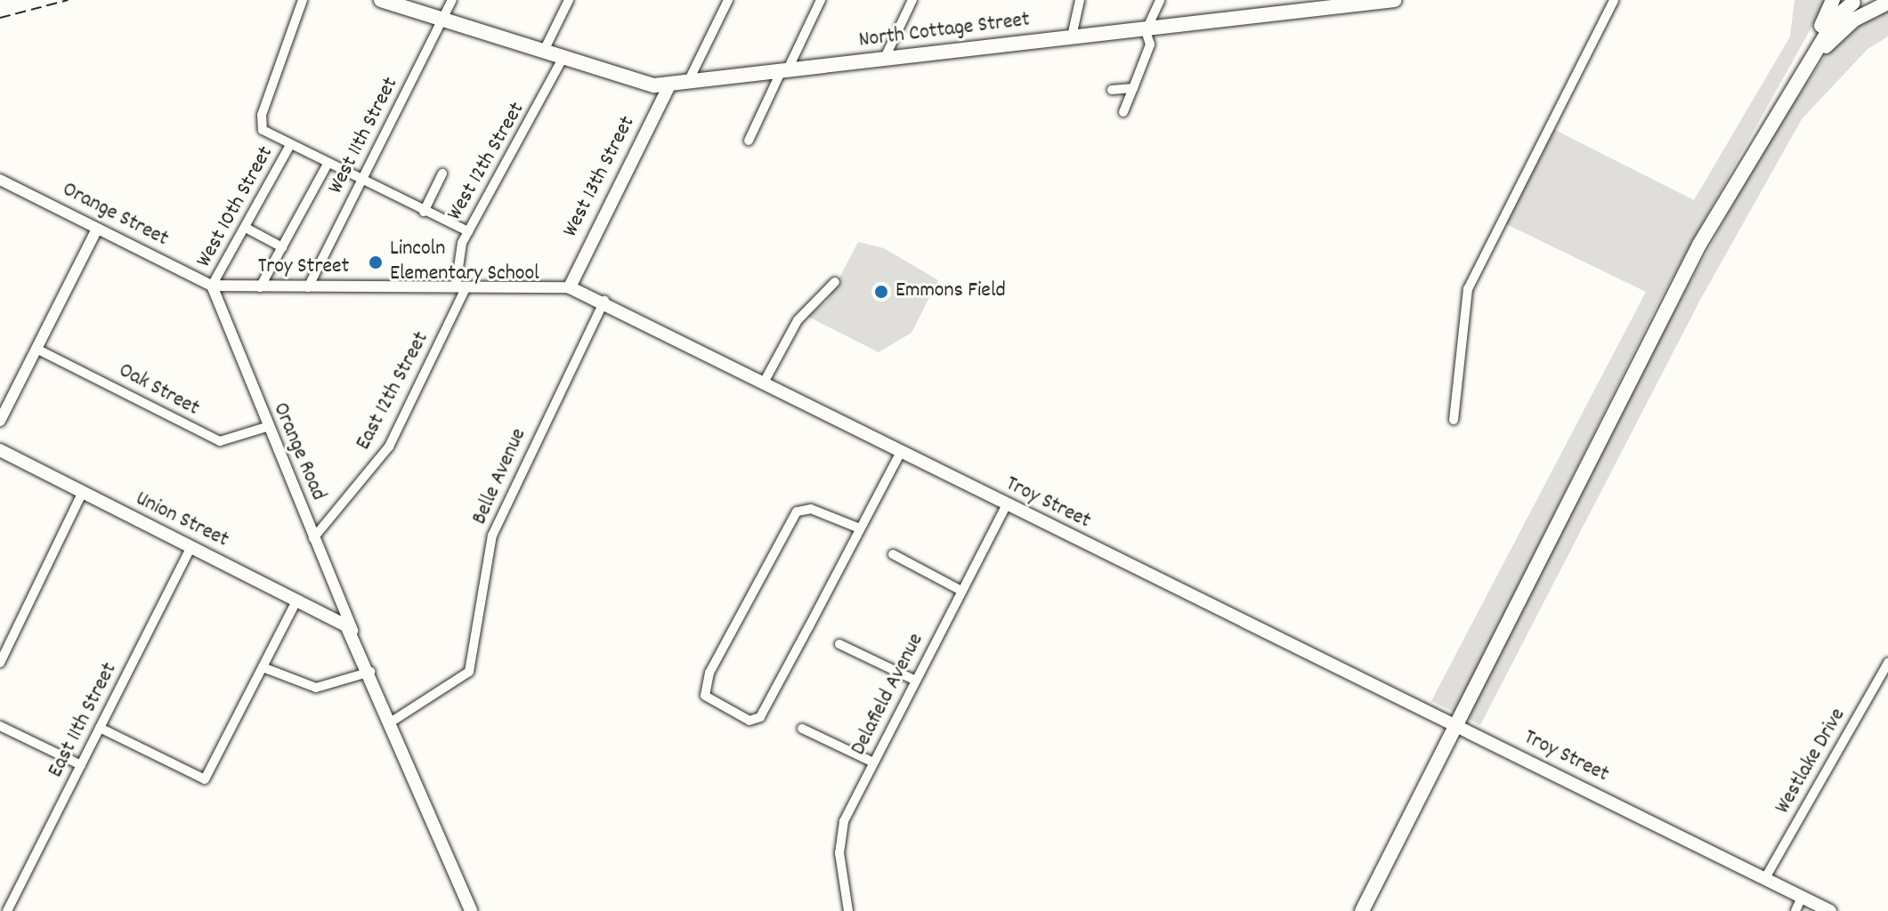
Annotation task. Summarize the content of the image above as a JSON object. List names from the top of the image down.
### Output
{
  "streets": {
    "main road": [
      "North Cottage Street",
      "West 13th Street",
      "Troy Street",
      "Orange Road",
      "Union Street"
    ],
    "street": [
      "West 11th Street",
      "West 12th Street",
      "West 10th Street",
      "Orange Street",
      "Oak Street",
      "East 12th Street",
      "Belle Avenue",
      "Delafield Avenue",
      "East 11th Street",
      "Westlake Drive"
    ]
  },
  "crossings": [
    ["North Cottage Street", "West 11th Street"],
    ["North Cottage Street", "West 12th Street"],
    ["North Cottage Street", "West 13th Street"],
    ["West 11th Street", "Troy Street"],
    ["West 12th Street", "Troy Street"],
    ["West 12th Street", "East 12th Street"],
    ["West 13th Street", "Troy Street"],
    ["West 10th Street", "Orange Street"],
    ["West 10th Street", "Troy Street"],
    ["West 10th Street", "Orange Road"],
    ["Orange Street", "Troy Street"],
    ["Orange Street", "Orange Road"],
    ["Troy Street", "East 12th Street"],
    ["Troy Street", "Orange Road"],
    ["Troy Street", "Belle Avenue"],
    ["Troy Street", "Delafield Avenue"],
    ["Troy Street", "Westlake Drive"],
    ["Oak Street", "Orange Road"],
    ["East 12th Street", "Orange Road"],
    ["Orange Road", "Belle Avenue"],
    ["Orange Road", "Union Street"],
    ["Union Street", "East 11th Street"]
  ],
  "places": ["Lincoln Elementary School", "Emmons Field"]
}
